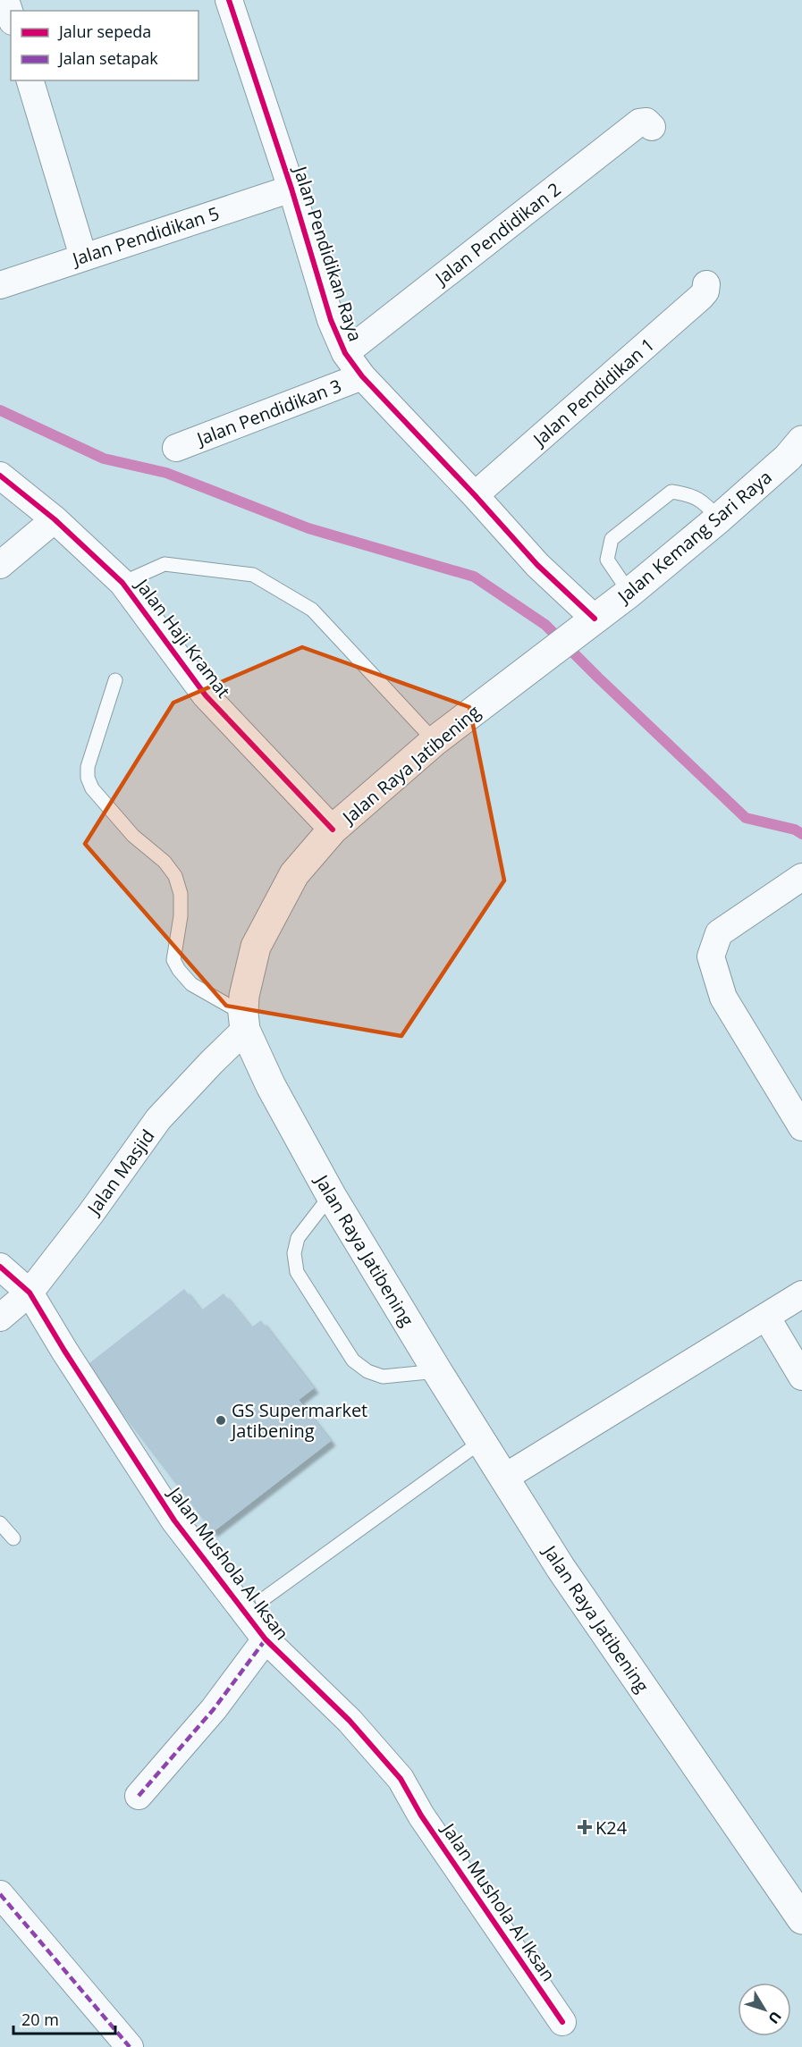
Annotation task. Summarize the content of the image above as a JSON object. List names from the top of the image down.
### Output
{
  "streets": {
    "main road": ["Jalan Kemang Sari Raya", "Jalan Raya Jatibening"],
    "street": [
      "Jalan Pendidikan 2",
      "Jalan Pendidikan 5",
      "Jalan Pendidikan Raya",
      "Jalan Pendidikan 1",
      "Jalan Pendidikan 3",
      "Jalan Haji Kramat",
      "Jalan Masjid",
      "Jalan Mushola Al Iksan"
    ]
  },
  "crossings": [
    ["Jalan Pendidikan 2", "Jalan Pendidikan Raya"],
    ["Jalan Pendidikan 5", "Jalan Pendidikan Raya"],
    ["Jalan Pendidikan Raya", "Jalan Pendidikan 1"],
    ["Jalan Pendidikan Raya", "Jalan Pendidikan 3"],
    ["Jalan Pendidikan Raya", "Jalan Kemang Sari Raya"],
    ["Jalan Pendidikan Raya", "Jalan Raya Jatibening"],
    ["Jalan Kemang Sari Raya", "Jalan Raya Jatibening"],
    ["Jalan Haji Kramat", "Jalan Raya Jatibening"],
    ["Jalan Raya Jatibening", "Jalan Masjid"],
    ["Jalan Masjid", "Jalan Mushola Al Iksan"]
  ],
  "places": {
    "other": ["GS Supermarket Jatibening"],
    "health": ["K24"]
  },
  "legend": ["Jalur sepeda", "Jalan setapak"],
  "scale_bar": "20 m",
  "north": "bottom right"
}
